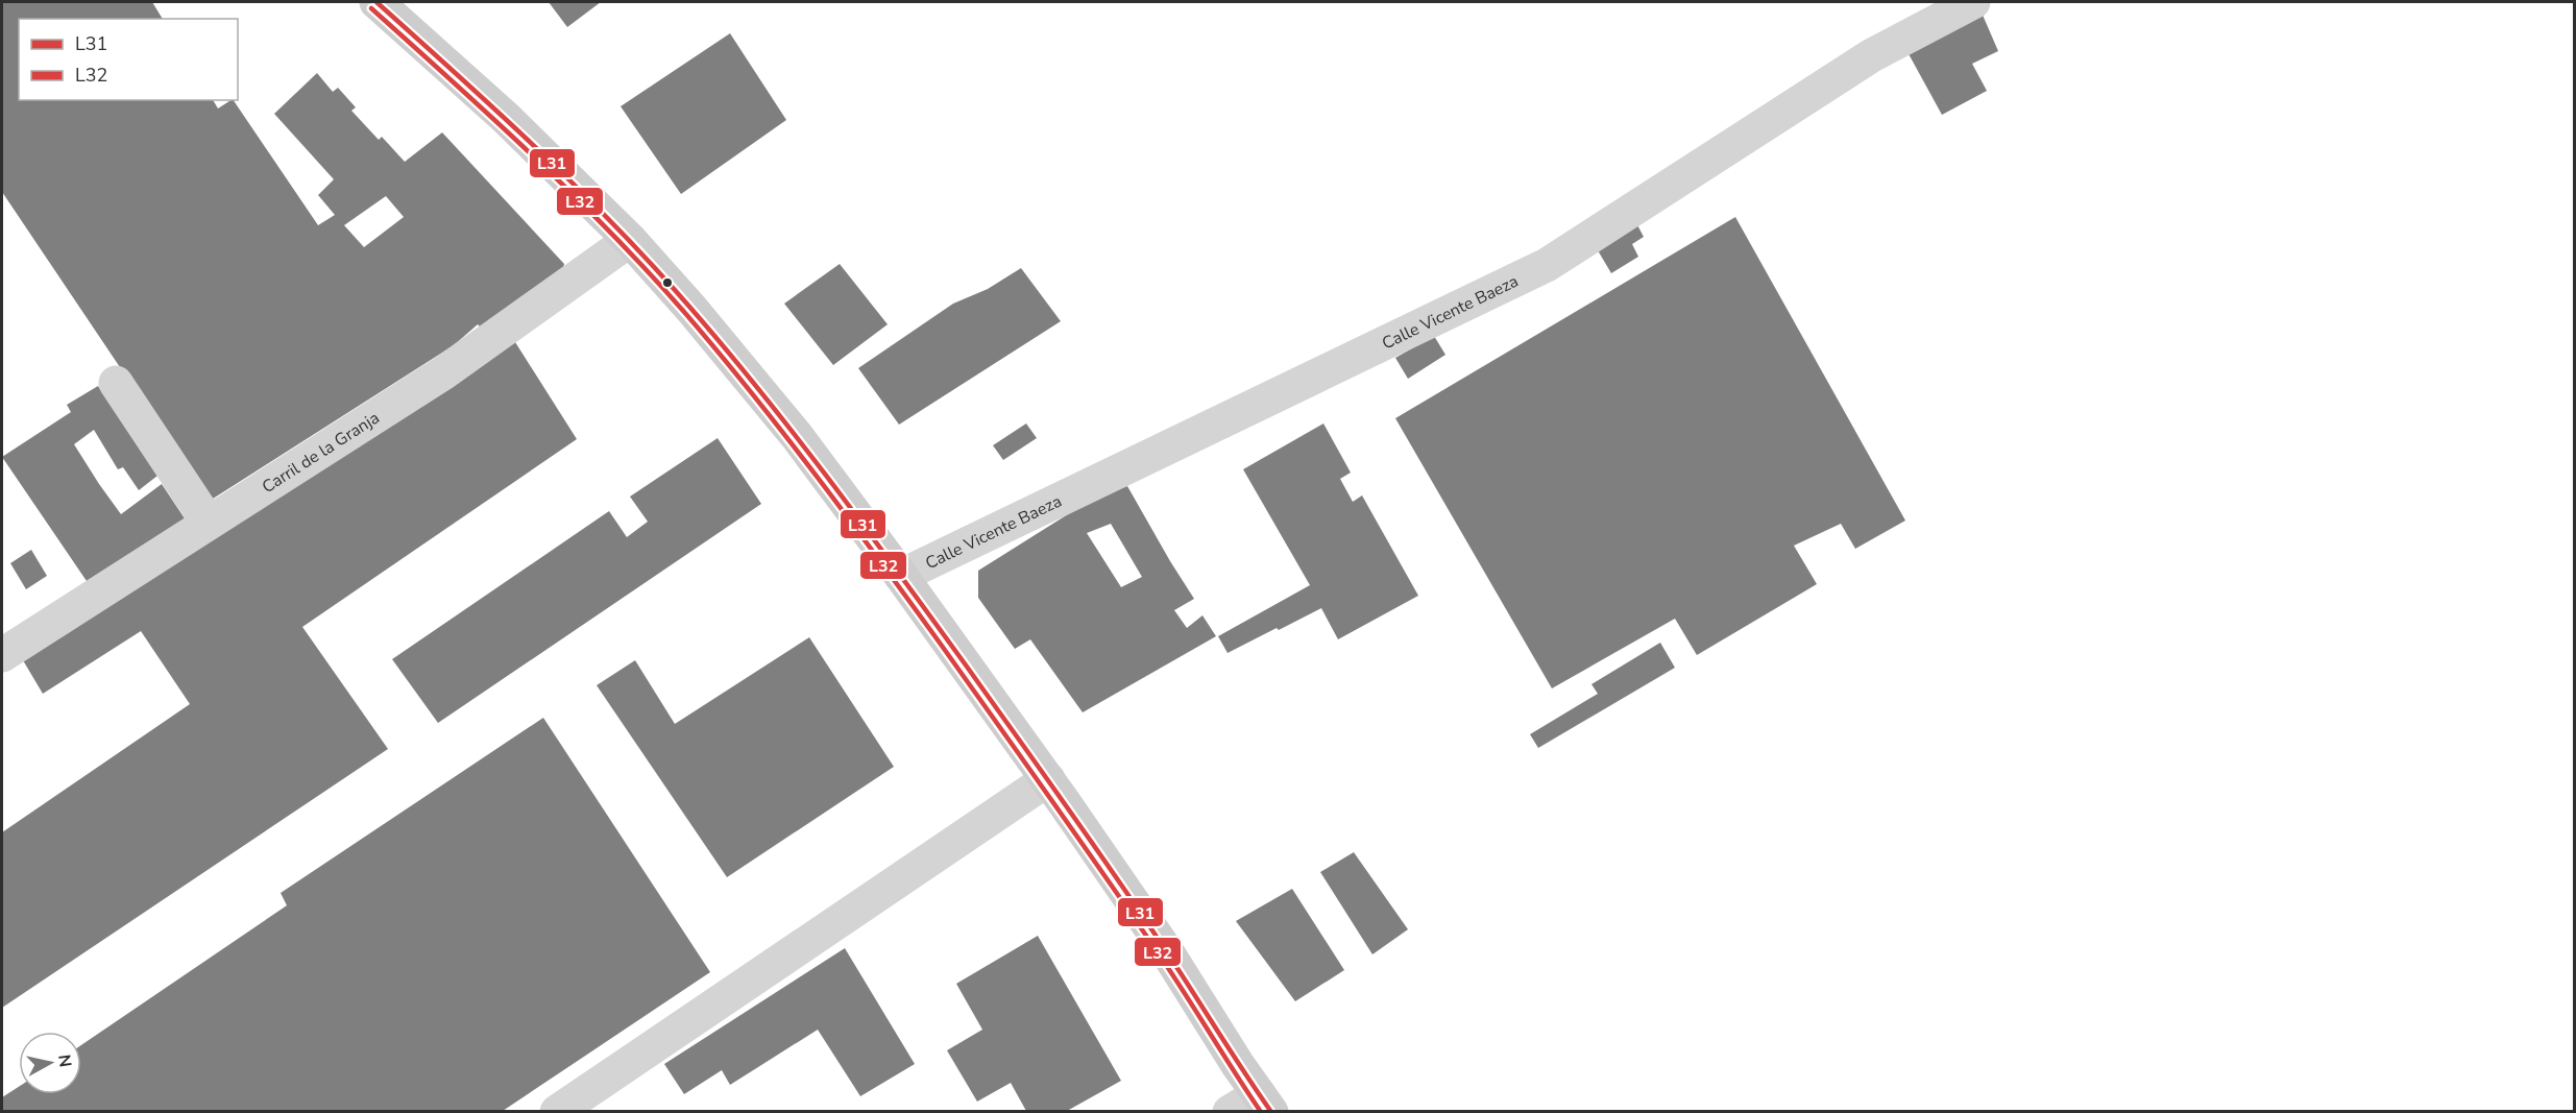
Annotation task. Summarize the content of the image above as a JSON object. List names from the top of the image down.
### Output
{
  "streets": {
    "street": ["Calle Vicente Baeza", "Carril de la Granja"]
  },
  "lines": ["transit line L31", "transit line L32"],
  "legend": ["L31", "L32"],
  "north": "right"
}
